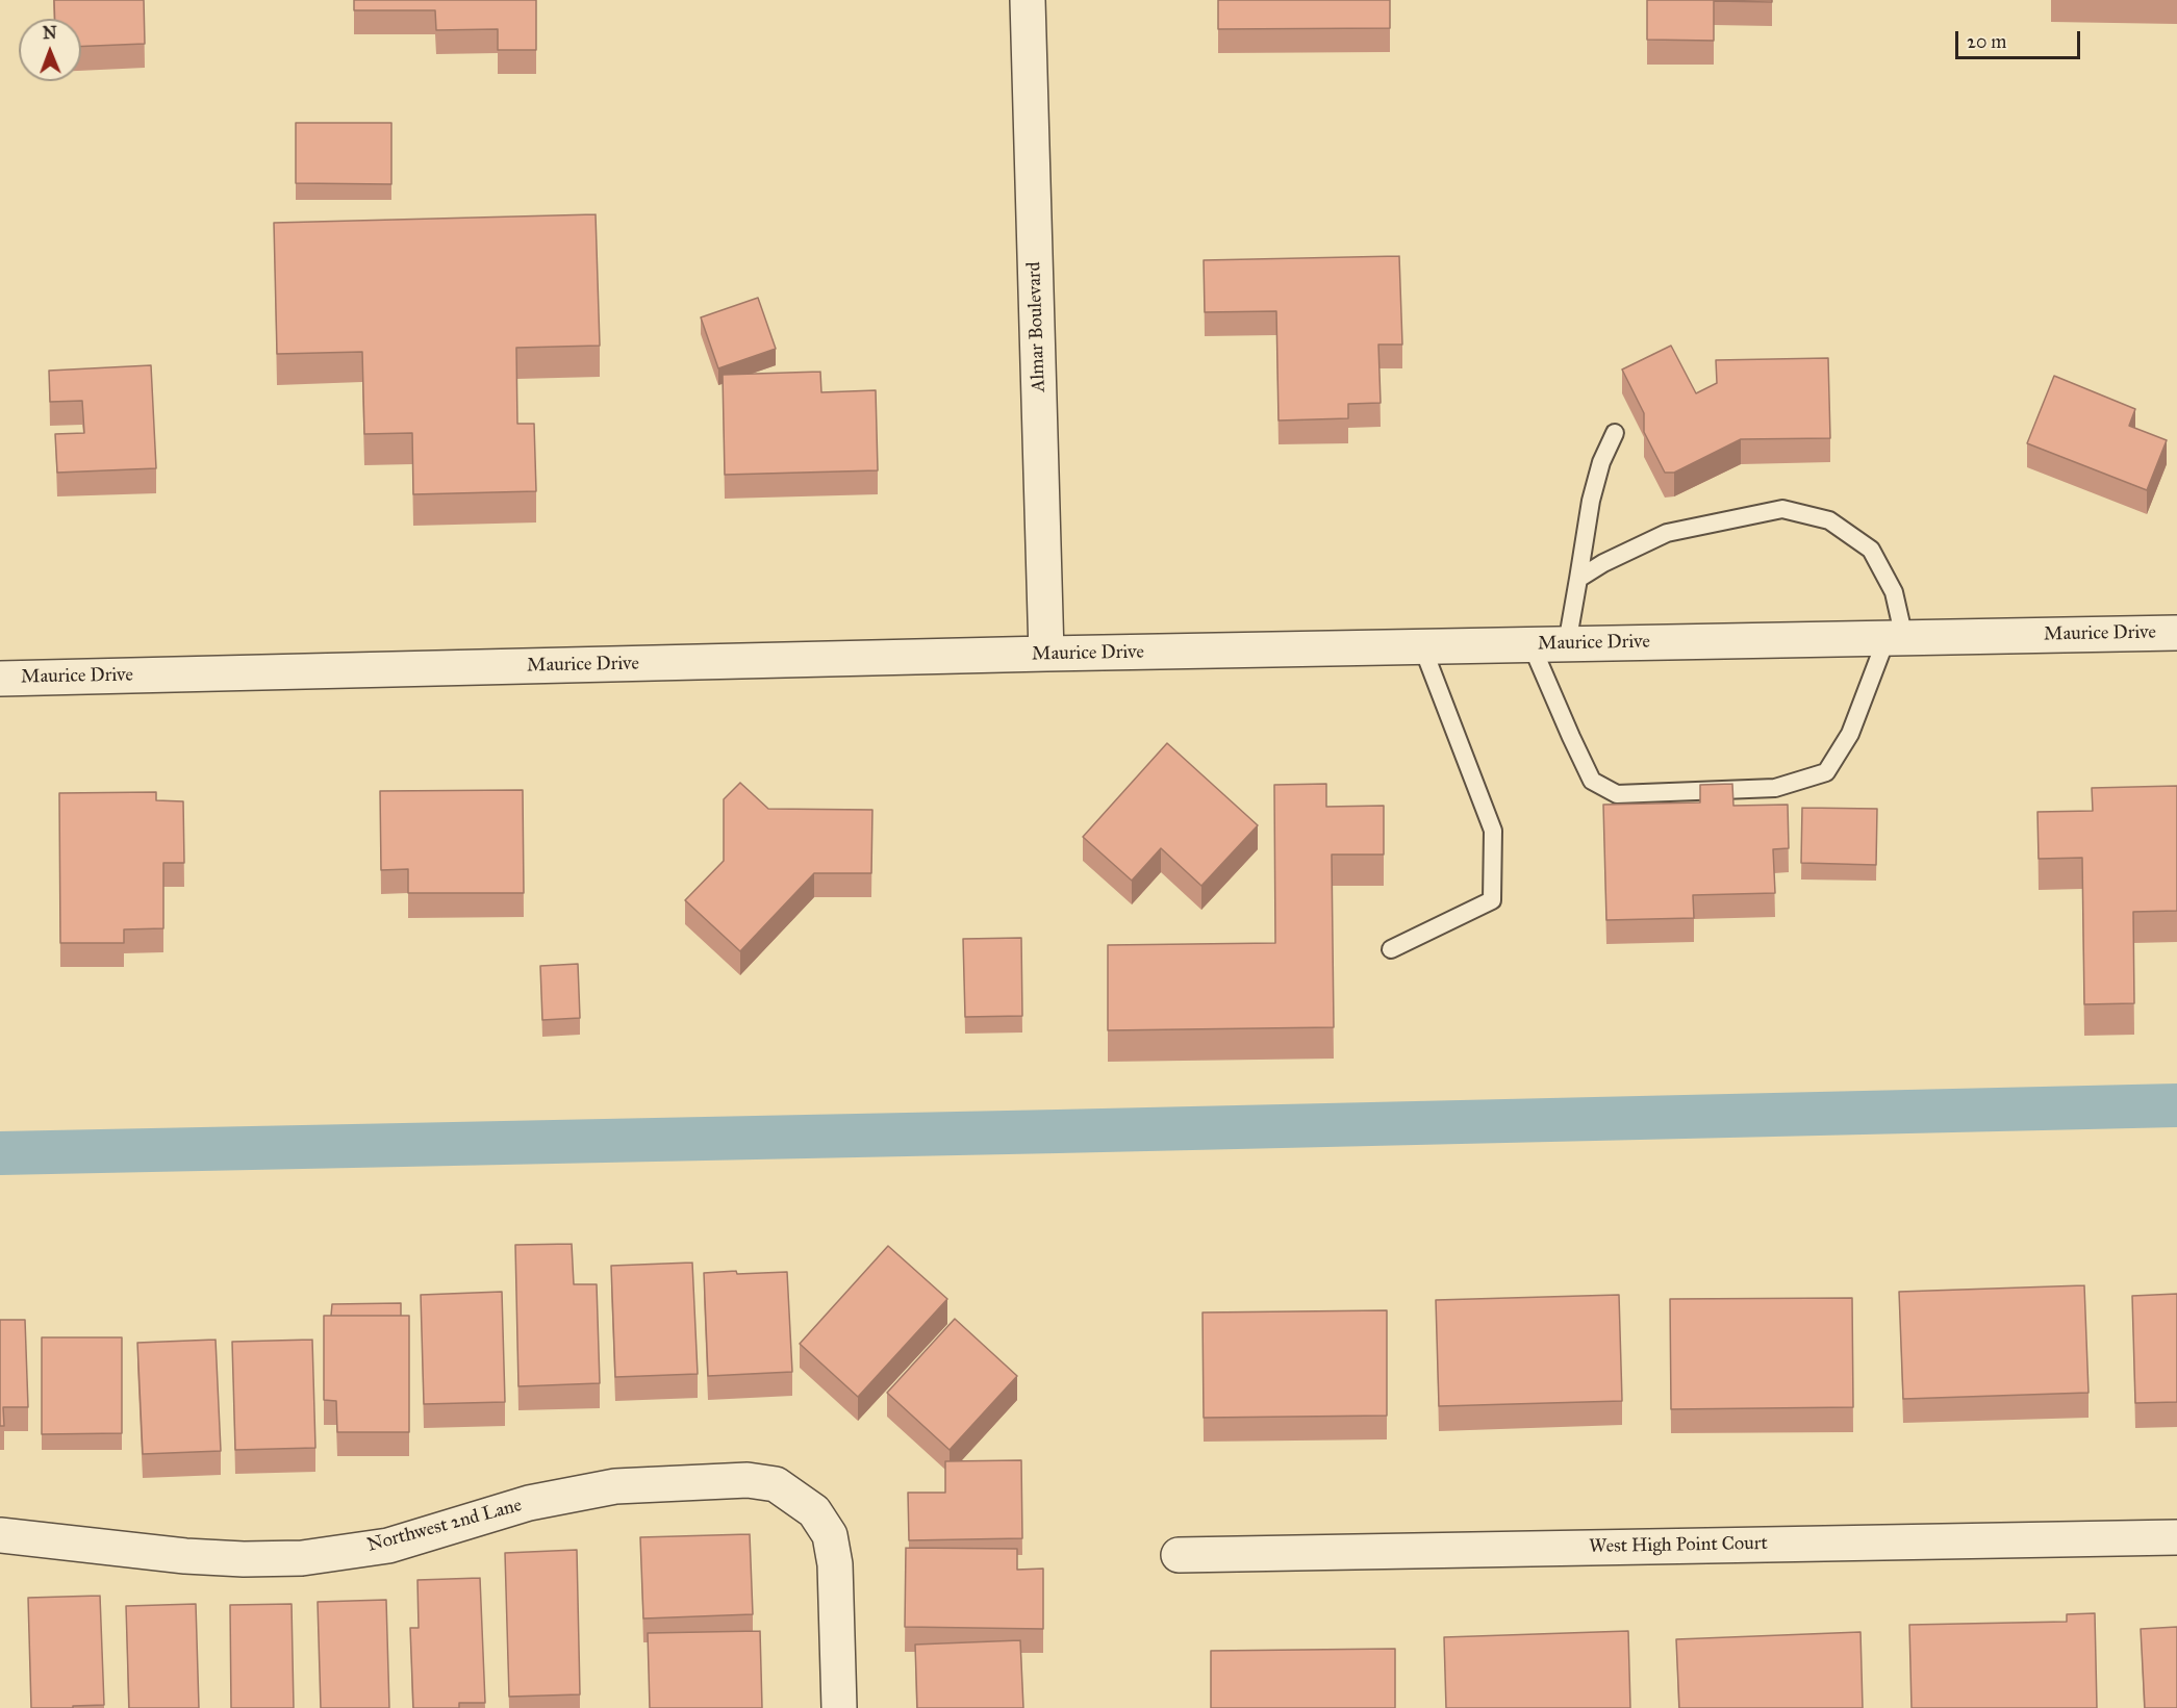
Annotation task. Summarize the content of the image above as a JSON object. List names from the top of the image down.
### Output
{
  "streets": {
    "street": [
      "Almar Boulevard",
      "Maurice Drive",
      "Northwest 2nd Lane",
      "West High Point Court"
    ]
  },
  "crossings": [
    ["Almar Boulevard", "Maurice Drive"]
  ],
  "scale_bar": "20 m",
  "north": "top"
}
